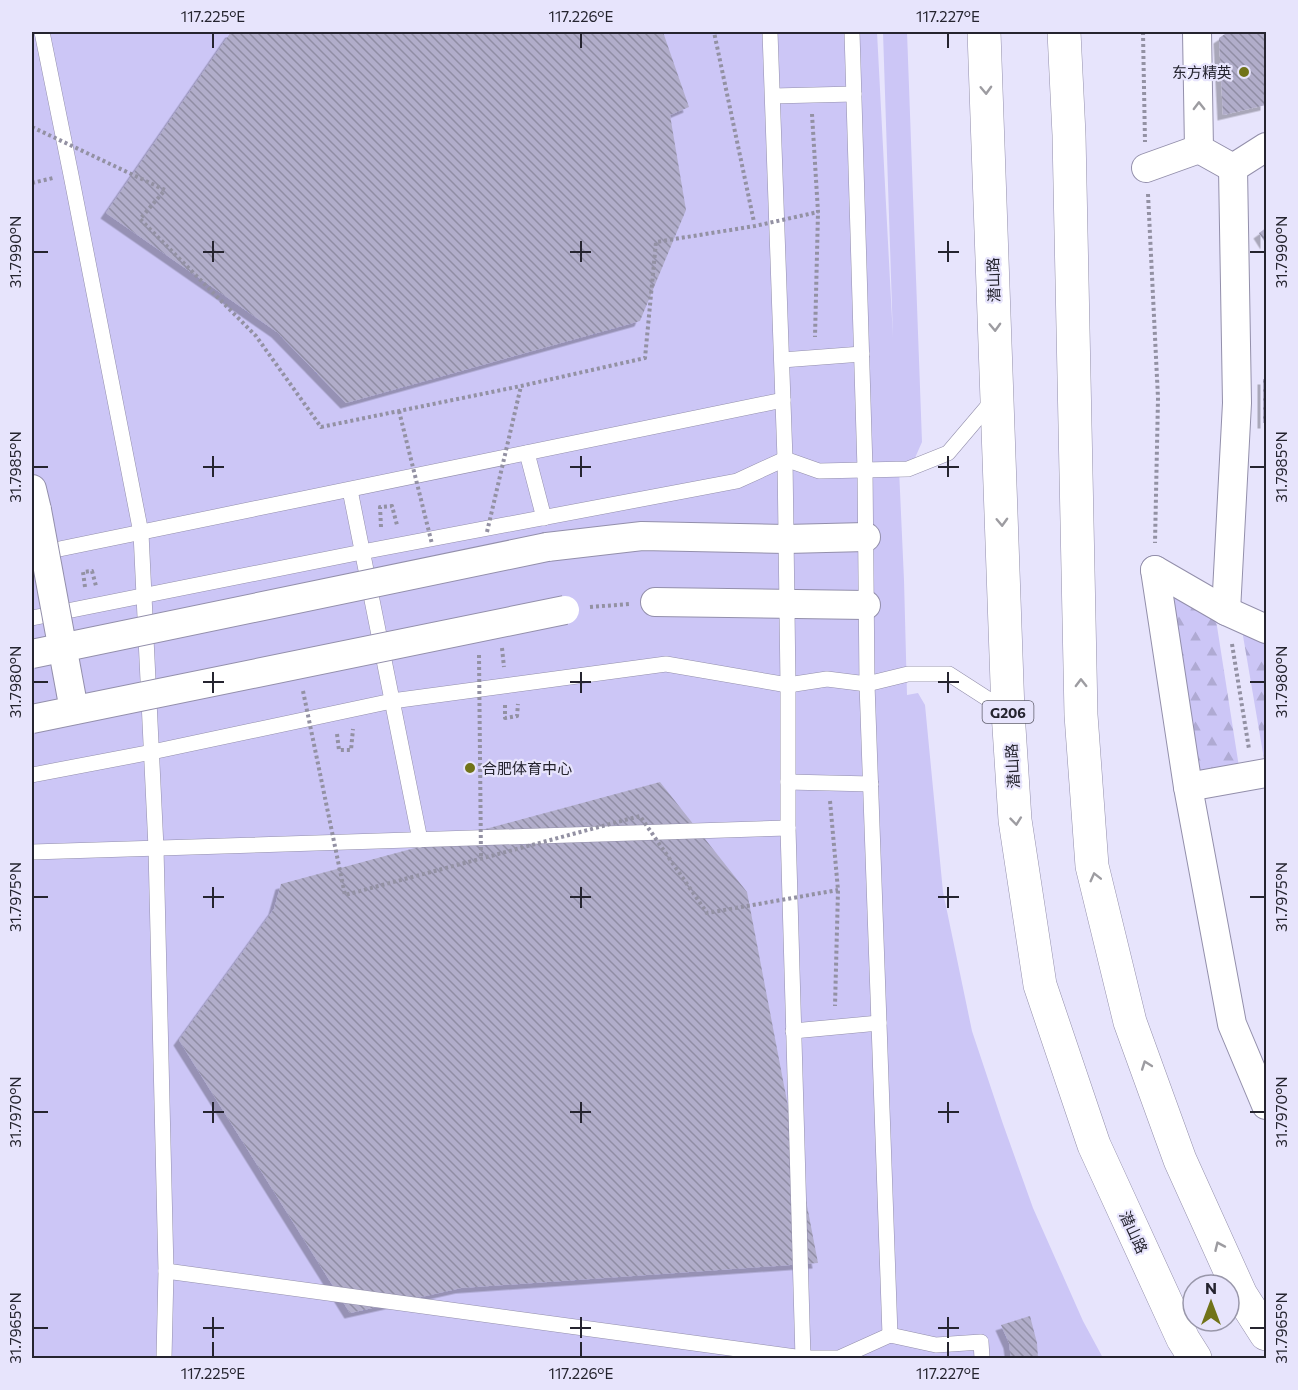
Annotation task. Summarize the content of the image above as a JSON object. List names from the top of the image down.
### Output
{
  "streets": {
    "main road": ["潜山路", "G206"]
  },
  "places": ["东方精英", "合肥体育中心"],
  "north": "top",
  "coordinates": [
    "117.225°E",
    "117.226°E",
    "117.227°E",
    "31.7990°N",
    "31.7985°N",
    "31.7980°N",
    "31.7975°N",
    "31.7970°N",
    "31.7965°N"
  ]
}
